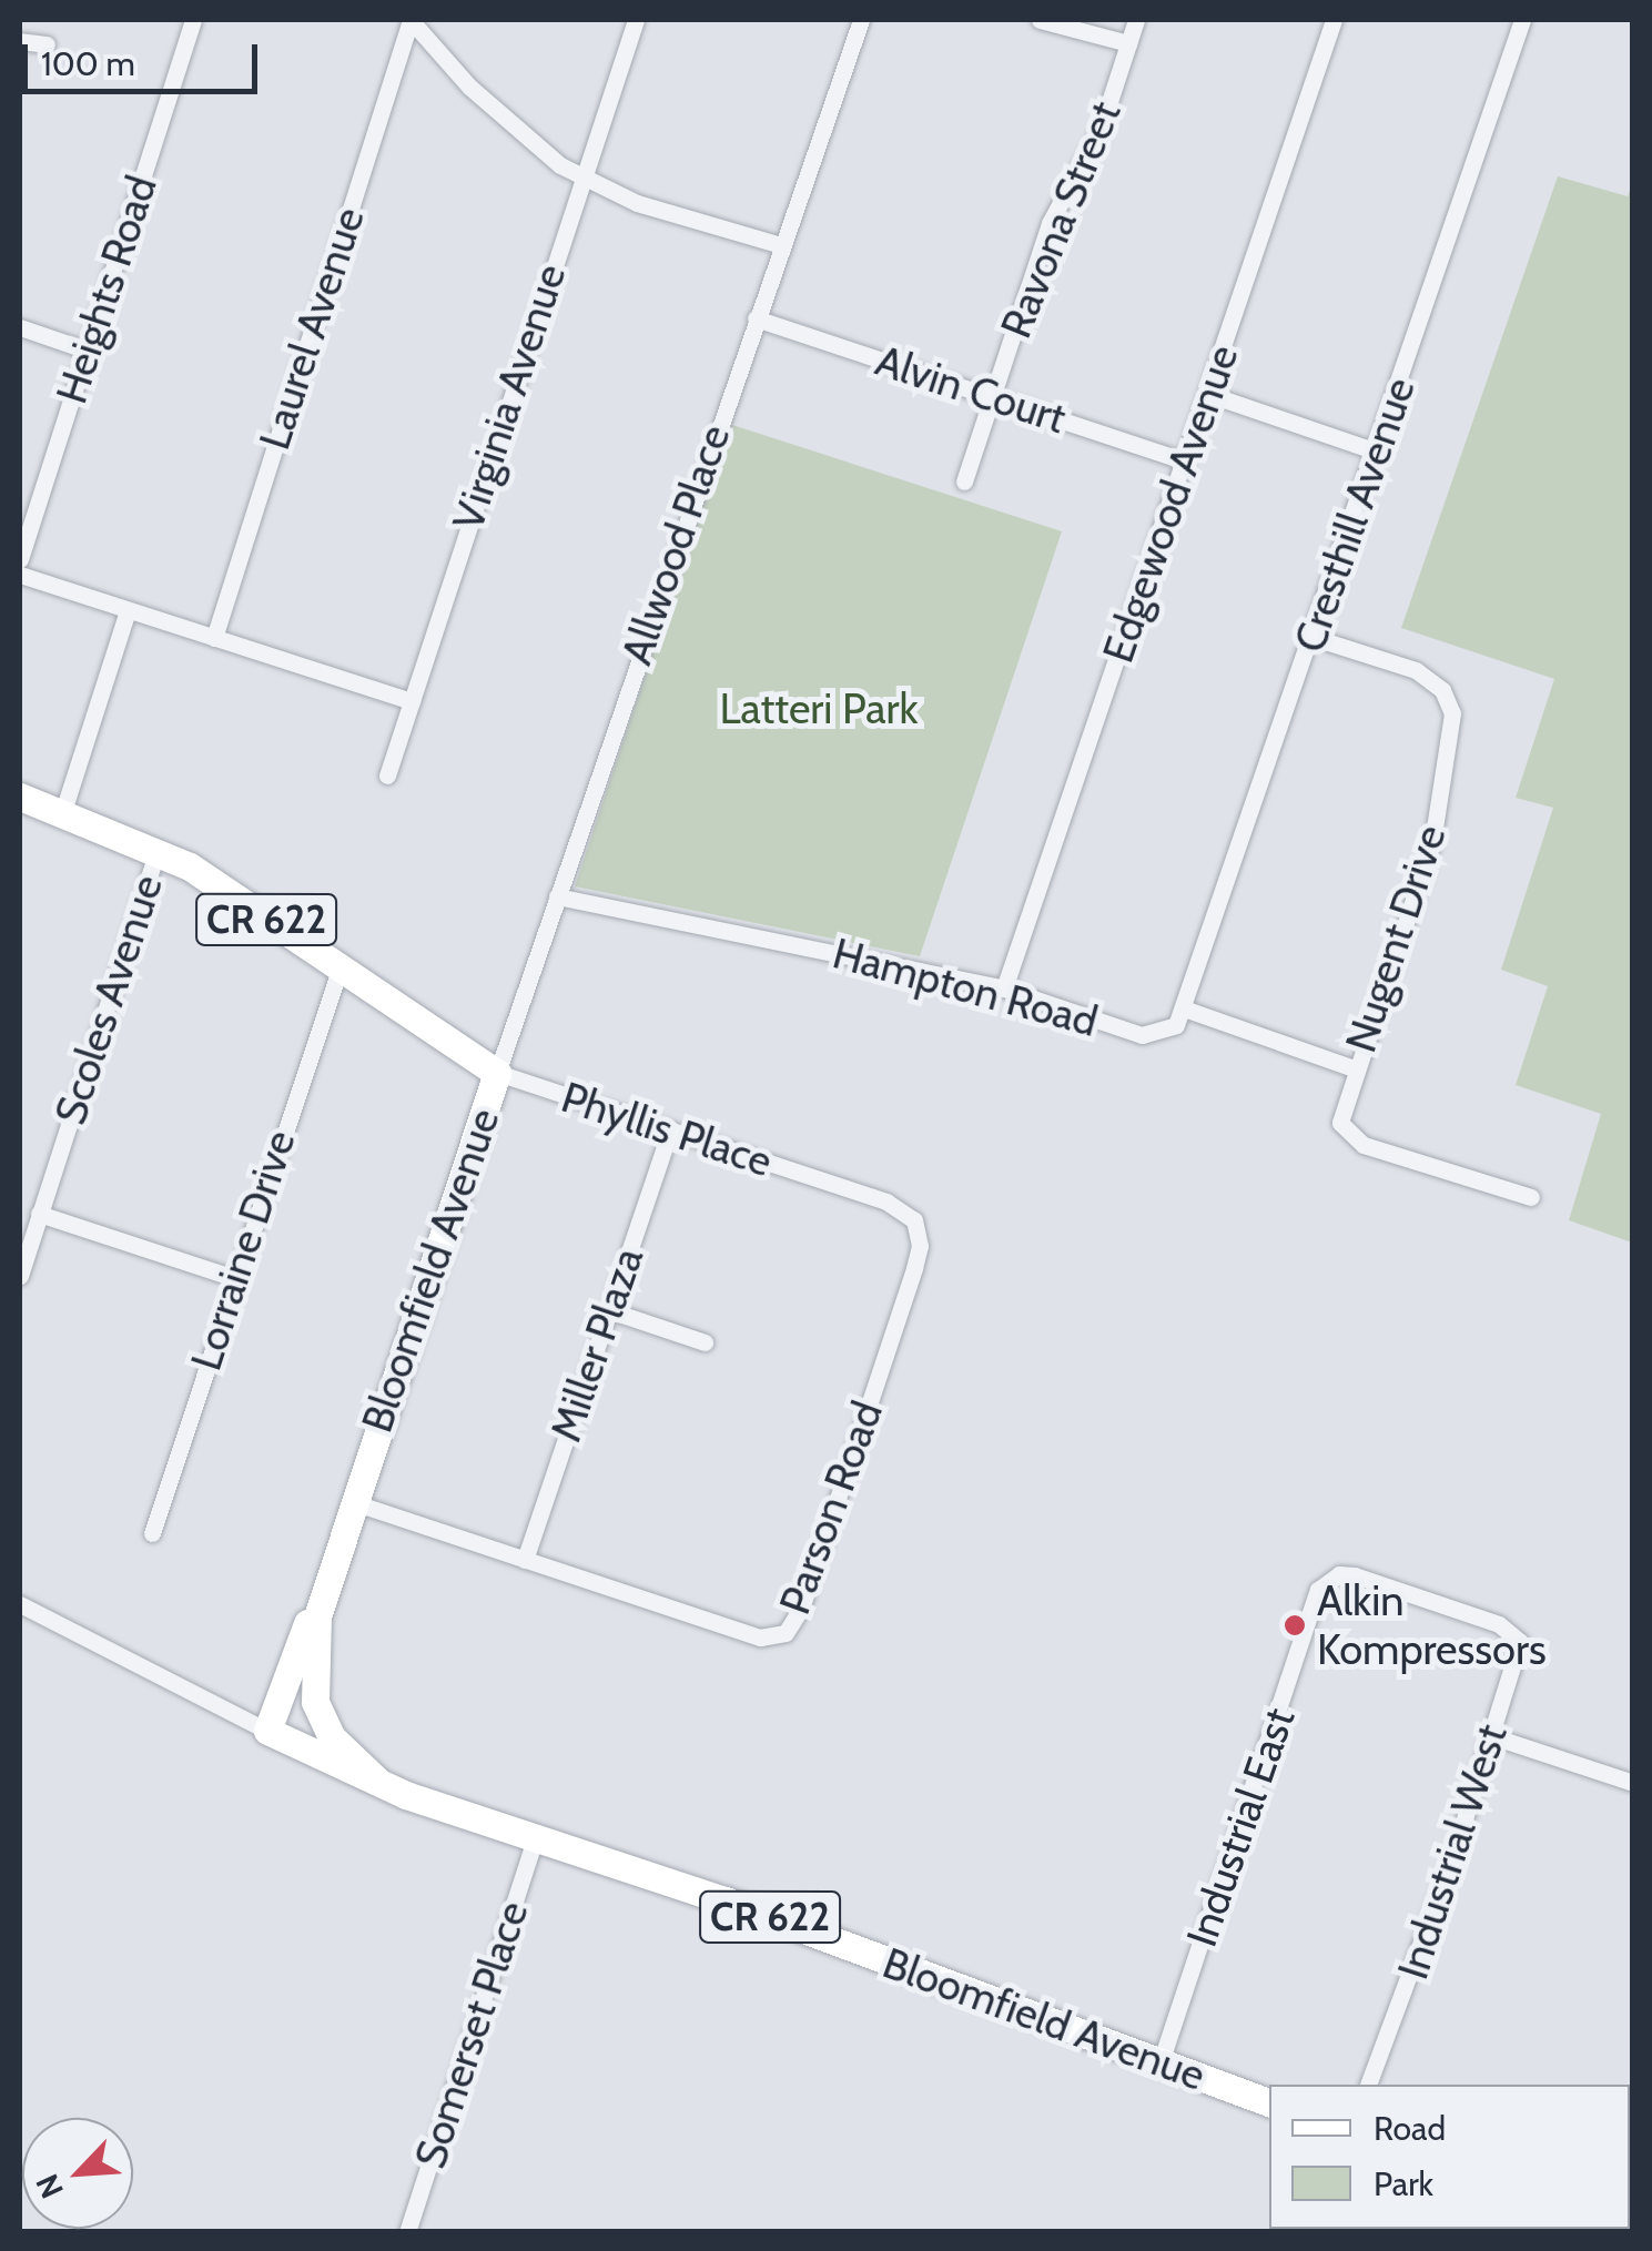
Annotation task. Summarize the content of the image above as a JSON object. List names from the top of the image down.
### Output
{
  "streets": {
    "main road": ["CR 622", "Bloomfield Avenue"],
    "street": [
      "Ravona Street",
      "Heights Road",
      "Laurel Avenue",
      "Alvin Court",
      "Virginia Avenue",
      "Edgewood Avenue",
      "Cresthill Avenue",
      "Allwood Place",
      "Nugent Drive",
      "Hampton Road",
      "Scoles Avenue",
      "Phyllis Place",
      "Lorraine Drive",
      "Miller Plaza",
      "Parson Road",
      "Industrial East",
      "Industrial West",
      "Somerset Place"
    ]
  },
  "crossings": [
    ["Ravona Street", "Alvin Court"],
    ["Alvin Court", "Edgewood Avenue"],
    ["Alvin Court", "Allwood Place"],
    ["Edgewood Avenue", "Hampton Road"],
    ["Cresthill Avenue", "Nugent Drive"],
    ["Cresthill Avenue", "Hampton Road"],
    ["Allwood Place", "Hampton Road"],
    ["Allwood Place", "Phyllis Place"],
    ["Allwood Place", "Bloomfield Avenue"],
    ["Scoles Avenue", "Bloomfield Avenue"],
    ["Phyllis Place", "Bloomfield Avenue"],
    ["Phyllis Place", "Miller Plaza"],
    ["Phyllis Place", "Parson Road"],
    ["Lorraine Drive", "Bloomfield Avenue"],
    ["Bloomfield Avenue", "Parson Road"],
    ["Bloomfield Avenue", "Industrial East"],
    ["Bloomfield Avenue", "Somerset Place"],
    ["Miller Plaza", "Parson Road"],
    ["Industrial East", "Industrial West"]
  ],
  "parks": ["Latteri Park"],
  "places": ["Alkin Kompressors"],
  "legend": ["Road", "Park"],
  "scale_bar": "100 m",
  "north": "bottom left"
}
